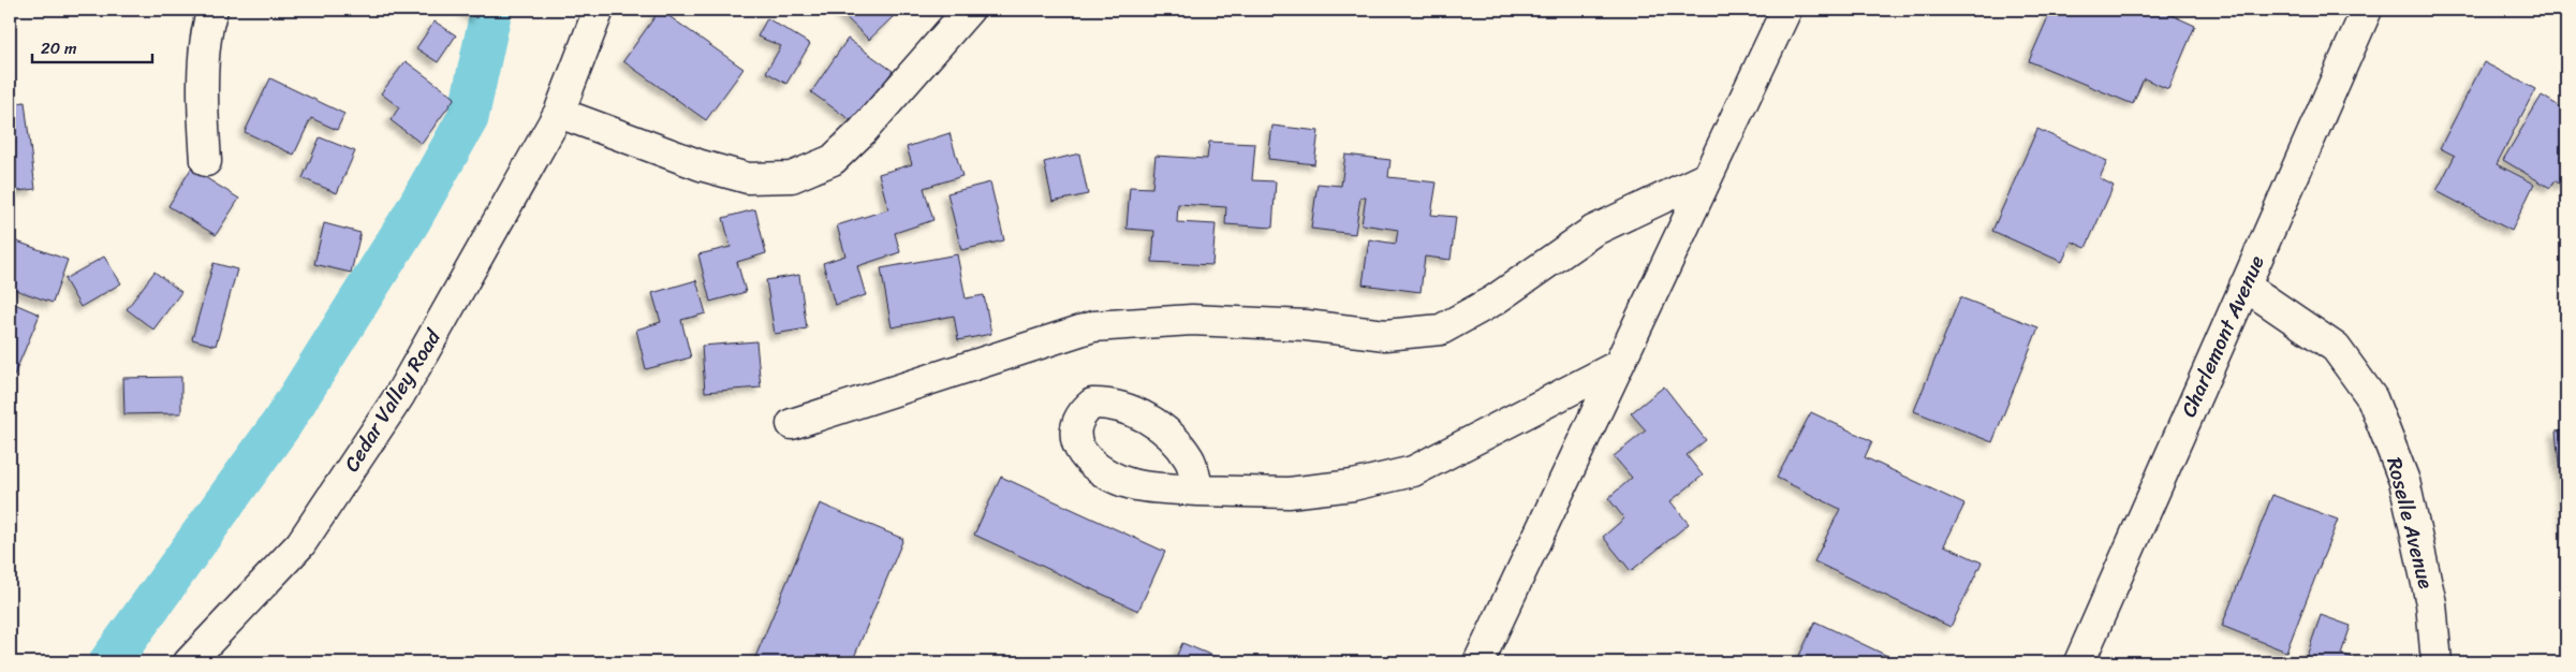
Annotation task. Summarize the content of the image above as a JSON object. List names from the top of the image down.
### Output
{
  "streets": {
    "street": ["Charlemont Avenue", "Cedar Valley Road", "Roselle Avenue"]
  },
  "crossings": [
    ["Charlemont Avenue", "Roselle Avenue"]
  ],
  "scale_bar": "20 m"
}
